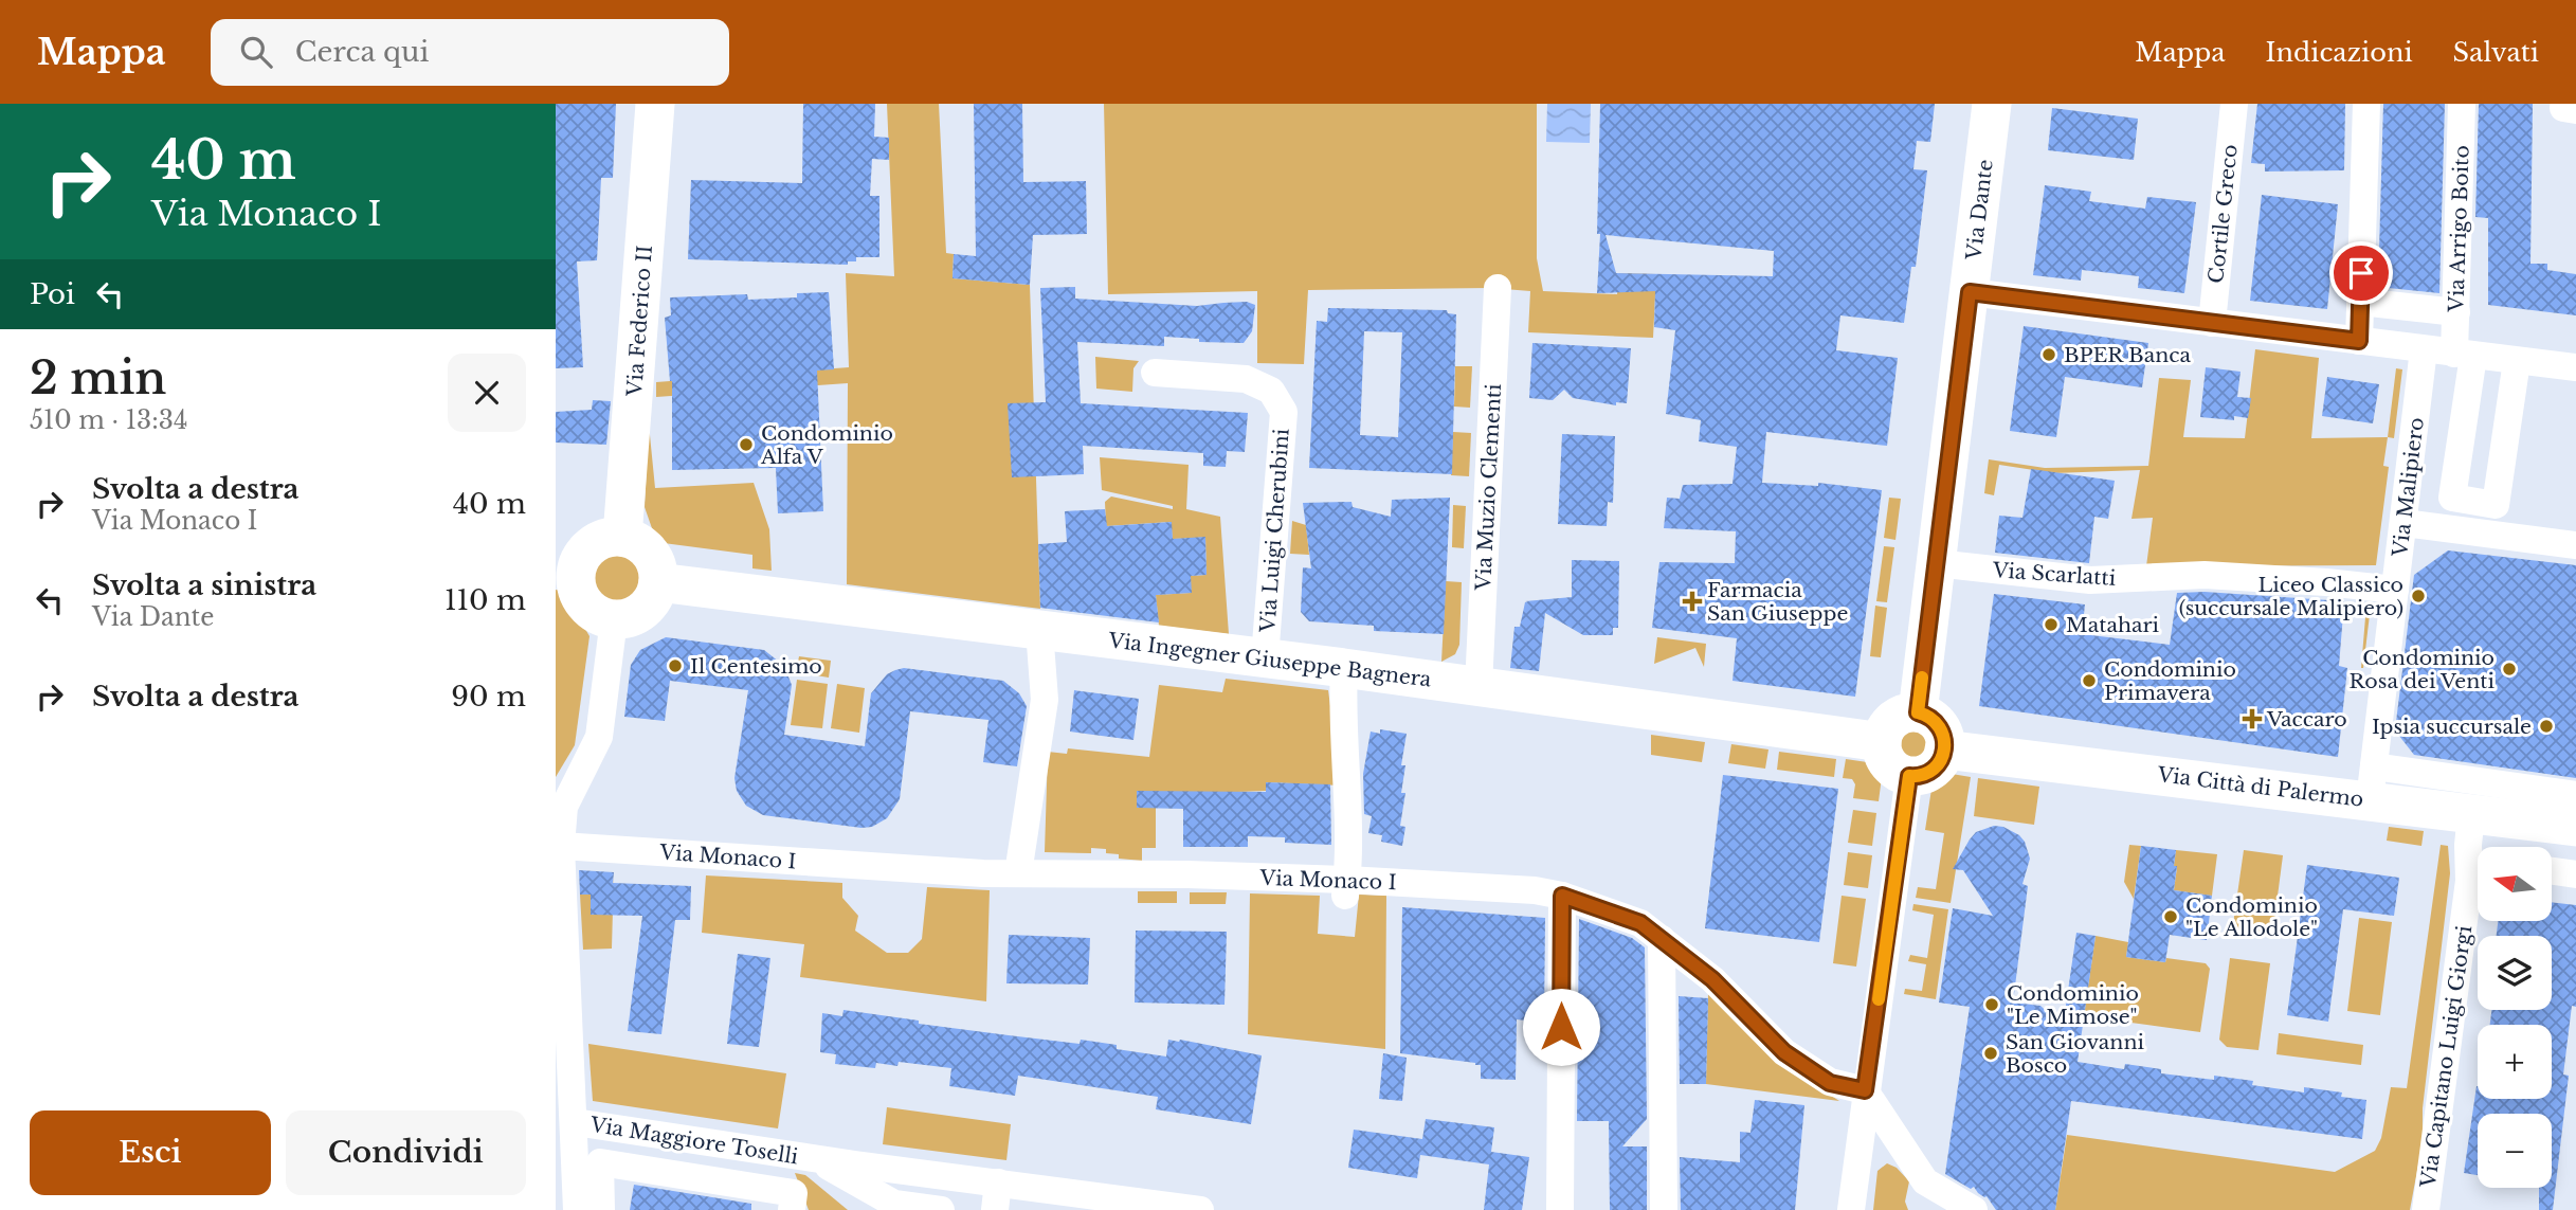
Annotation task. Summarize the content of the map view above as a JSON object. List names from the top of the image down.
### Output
{
  "streets": {
    "main road": [
      "Via Dante",
      "Via Federico II",
      "Via Ingegner Giuseppe Bagnera",
      "Via Città di Palermo"
    ],
    "street": [
      "Cortile Greco",
      "Via Arrigo Boito",
      "Via Muzio Clementi",
      "Via Malipiero",
      "Via Luigi Cherubini",
      "Via Scarlatti",
      "Via Monaco I",
      "Via Capitano Luigi Giorgi",
      "Via Maggiore Toselli"
    ]
  },
  "crossings": [
    ["Via Dante", "Via Scarlatti"],
    ["Via Dante", "Via Ingegner Giuseppe Bagnera"],
    ["Via Dante", "Via Città di Palermo"],
    ["Via Federico II", "Via Ingegner Giuseppe Bagnera"],
    ["Via Muzio Clementi", "Via Ingegner Giuseppe Bagnera"],
    ["Via Malipiero", "Via Scarlatti"],
    ["Via Malipiero", "Via Città di Palermo"],
    ["Via Luigi Cherubini", "Via Ingegner Giuseppe Bagnera"],
    ["Via Ingegner Giuseppe Bagnera", "Via Città di Palermo"],
    ["Via Città di Palermo", "Via Capitano Luigi Giorgi"]
  ],
  "places": {
    "other": [
      "BPER Banca",
      "Condominio Alfa V",
      "Liceo Classico (succursale Malipiero)",
      "Matahari",
      "Il Centesimo",
      "Condominio Rosa dei Venti",
      "Condominio Primavera",
      "Ipsia succursale",
      "Condominio \"Le Allodole\"",
      "Condominio \"Le Mimose\"",
      "San Giovanni Bosco"
    ],
    "health": ["Farmacia San Giuseppe", "Vaccaro"]
  },
  "north": "left",
  "page": {
    "header": "Mappa",
    "search": "Cerca qui",
    "nav": ["Mappa", "Indicazioni", "Salvati"],
    "turn": ["40 m", "Via Monaco I"],
    "then": "Poi",
    "heading": ["2 min", "510 m · 13:34"],
    "list": [
      {
        "name": "Svolta a destra",
        "note": "Via Monaco I",
        "value": "40 m"
      },
      {
        "name": "Svolta a sinistra",
        "note": "Via Dante",
        "value": "110 m"
      },
      {
        "name": "Svolta a destra",
        "value": "90 m"
      }
    ],
    "map_buttons": ["+", "−"],
    "buttons": ["Esci", "Condividi"]
  }
}
